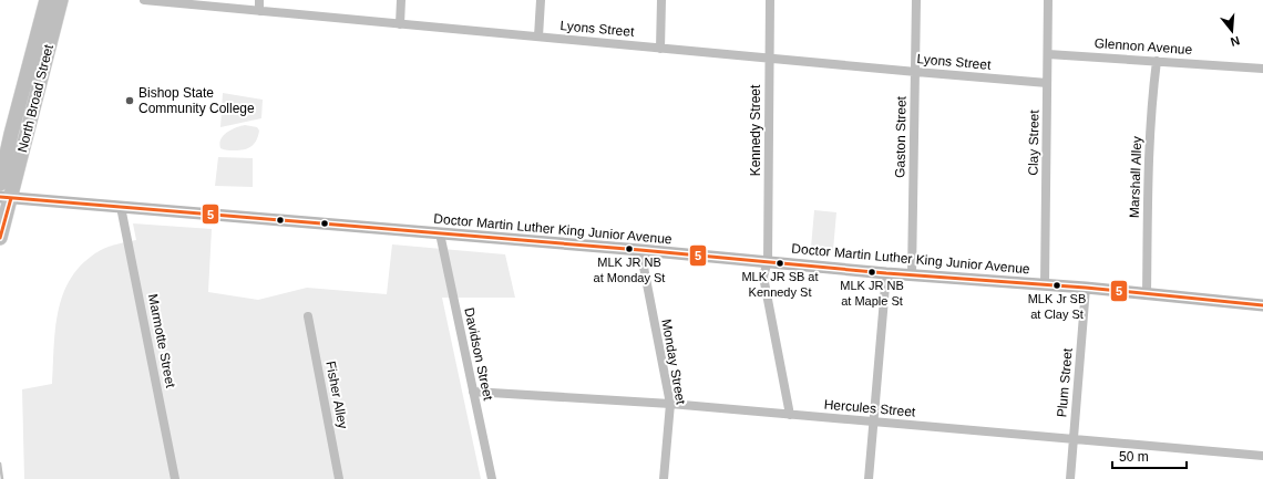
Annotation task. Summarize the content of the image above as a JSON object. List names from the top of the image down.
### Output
{
  "streets": {
    "main road": ["North Broad Street", "Doctor Martin Luther King Junior Avenue"],
    "street": [
      "Lyons Street",
      "Glennon Avenue",
      "Kennedy Street",
      "Gaston Street",
      "Clay Street",
      "Marshall Alley",
      "Marmotte Street",
      "Davidson Street",
      "Monday Street",
      "Plum Street",
      "Fisher Alley",
      "Hercules Street"
    ]
  },
  "crossings": [
    ["Lyons Street", "Kennedy Street"],
    ["Lyons Street", "Gaston Street"],
    ["Lyons Street", "Clay Street"],
    ["Glennon Avenue", "Clay Street"],
    ["Glennon Avenue", "Marshall Alley"],
    ["North Broad Street", "Doctor Martin Luther King Junior Avenue"],
    ["Kennedy Street", "Doctor Martin Luther King Junior Avenue"],
    ["Kennedy Street", "Hercules Street"],
    ["Gaston Street", "Doctor Martin Luther King Junior Avenue"],
    ["Clay Street", "Doctor Martin Luther King Junior Avenue"],
    ["Marshall Alley", "Doctor Martin Luther King Junior Avenue"],
    ["Doctor Martin Luther King Junior Avenue", "Marmotte Street"],
    ["Doctor Martin Luther King Junior Avenue", "Davidson Street"],
    ["Doctor Martin Luther King Junior Avenue", "Monday Street"],
    ["Doctor Martin Luther King Junior Avenue", "Plum Street"],
    ["Davidson Street", "Hercules Street"],
    ["Monday Street", "Hercules Street"],
    ["Plum Street", "Hercules Street"]
  ],
  "places": [
    "Bishop State Community College",
    "MLK JR NB at Monday St",
    "MLK JR SB at Kennedy St",
    "MLK JR NB at Maple St",
    "MLK Jr SB at Clay St"
  ],
  "lines": ["transit line 5"],
  "scale_bar": "50 m",
  "north": "bottom"
}
